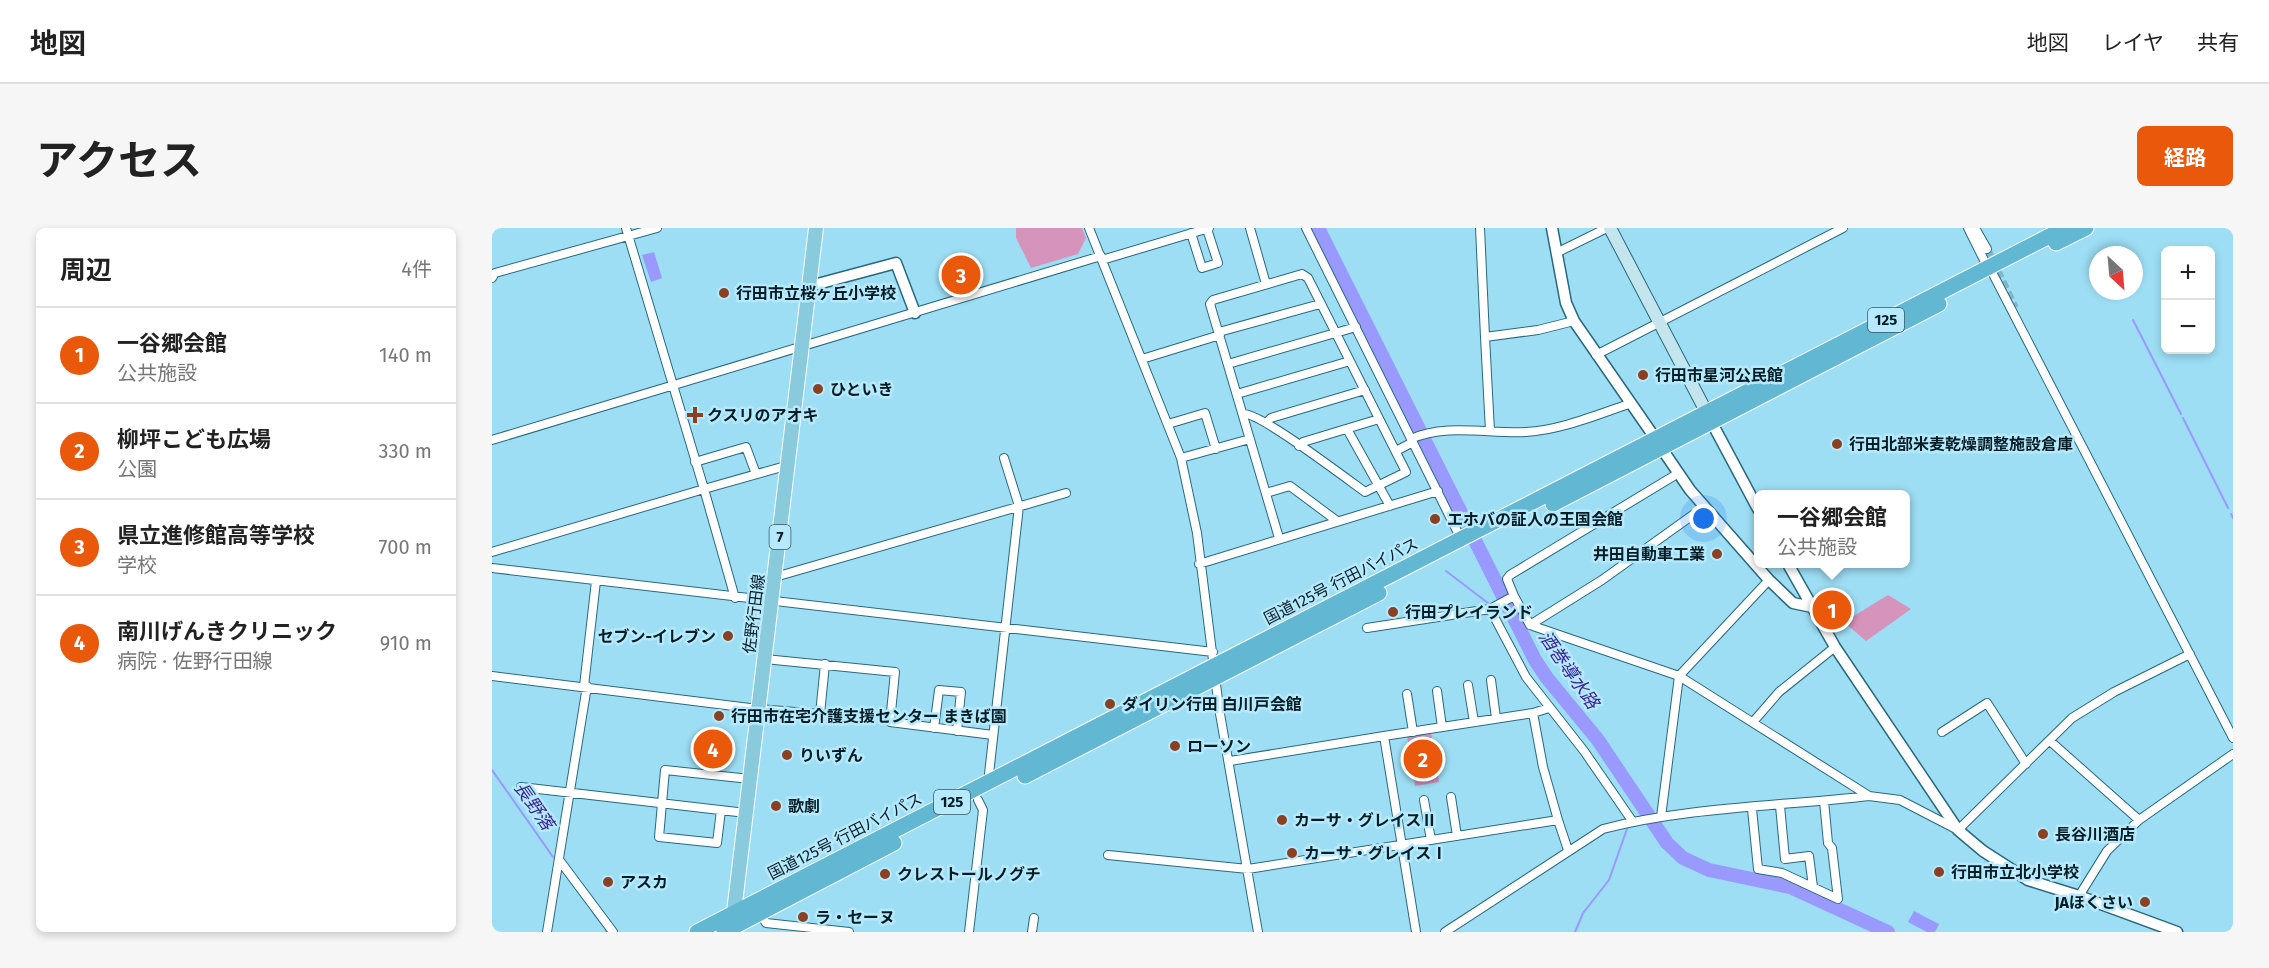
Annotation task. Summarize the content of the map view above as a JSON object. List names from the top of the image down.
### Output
{
  "streets": {
    "highway": ["125", "国道125号 行田バイパス"],
    "main road": ["7", "佐野行田線"]
  },
  "crossings": [
    ["国道125号 行田バイパス", "佐野行田線"]
  ],
  "water": ["酒巻導水路", "長野落"],
  "places": {
    "other": [
      "行田市立桜ヶ丘小学校",
      "行田市星河公民館",
      "ひといき",
      "行田北部米麦乾燥調整施設倉庫",
      "エホバの証人の王国会館",
      "井田自動車工業",
      "行田プレイランド",
      "セブン-イレブン",
      "ダイリン行田 白川戸会館",
      "行田市在宅介護支援センター まきば園",
      "ローソン",
      "りいずん",
      "歌劇",
      "カーサ・グレイスⅡ",
      "長谷川酒店",
      "カーサ・グレイスⅠ",
      "行田市立北小学校",
      "クレストールノグチ",
      "アスカ",
      "JAほくさい",
      "ラ・セーヌ"
    ],
    "health": ["クスリのアオキ"]
  },
  "north": "bottom right",
  "page": {
    "header": "地図",
    "nav": ["地図", "レイヤ", "共有"],
    "title": "アクセス",
    "buttons": "経路",
    "heading": ["周辺", "4件"],
    "map_buttons": ["+", "−"],
    "pins": [
      "3",
      "1",
      "4",
      "2"
    ],
    "list": [
      {
        "mark": "1",
        "name": "一谷郷会館",
        "note": "公共施設",
        "value": "140 m"
      },
      {
        "mark": "2",
        "name": "柳坪こども広場",
        "note": "公園",
        "value": "330 m"
      },
      {
        "mark": "3",
        "name": "県立進修館高等学校",
        "note": "学校",
        "value": "700 m"
      },
      {
        "mark": "4",
        "name": "南川げんきクリニック",
        "note": "病院 · 佐野行田線",
        "value": "910 m"
      }
    ],
    "popup": ["一谷郷会館", "公共施設"]
  }
}
